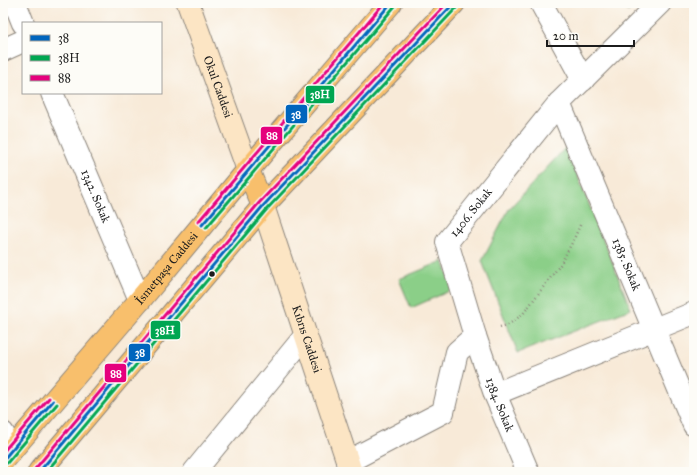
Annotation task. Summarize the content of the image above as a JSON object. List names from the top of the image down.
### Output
{
  "streets": {
    "main road": ["Okul Caddesi", "İsmetpaşa Caddesi", "Kıbrıs Caddesi"],
    "street": [
      "1342. Sokak",
      "1406. Sokak",
      "1385. Sokak",
      "1384. Sokak"
    ]
  },
  "crossings": [
    ["Okul Caddesi", "İsmetpaşa Caddesi"],
    ["1342. Sokak", "İsmetpaşa Caddesi"],
    ["1406. Sokak", "1385. Sokak"],
    ["1406. Sokak", "1384. Sokak"]
  ],
  "lines": ["transit line 38", "transit line 88", "transit line 38H"],
  "legend": ["38", "38H", "88"],
  "scale_bar": "20 m"
}
